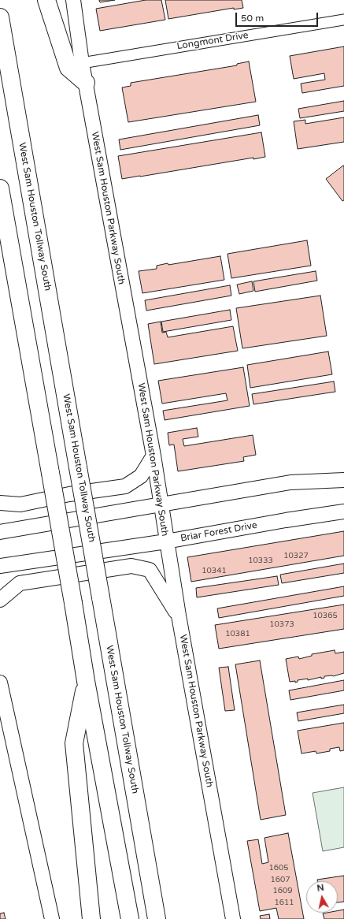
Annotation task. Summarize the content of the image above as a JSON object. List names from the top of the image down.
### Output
{
  "streets": {
    "highway": ["West Sam Houston Tollway South"],
    "main road": ["West Sam Houston Parkway South", "Briar Forest Drive"],
    "street": ["Longmont Drive"]
  },
  "crossings": [
    ["Longmont Drive", "West Sam Houston Parkway South"],
    ["West Sam Houston Parkway South", "Briar Forest Drive"]
  ],
  "house_numbers": [
    "10327",
    "10333",
    "10341",
    "10365",
    "10373",
    "10381",
    "1605",
    "1607",
    "1609",
    "1611"
  ],
  "scale_bar": "50 m",
  "north": "top"
}
